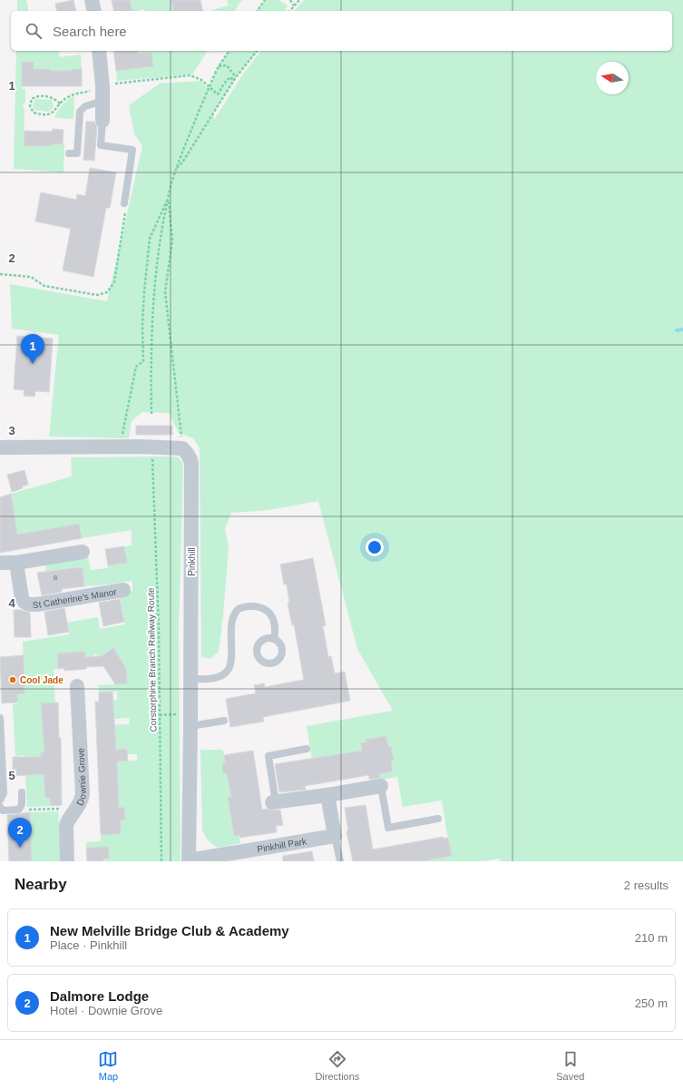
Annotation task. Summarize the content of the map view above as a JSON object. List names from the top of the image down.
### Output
{
  "streets": {
    "street": [
      "Pinkhill",
      "St Catherine's Manor",
      "Downie Grove",
      "Pinkhill Park"
    ],
    "path": ["Corstorphine Branch Railway Route"]
  },
  "crossings": [
    ["Pinkhill", "Pinkhill Park"]
  ],
  "places": ["Cool Jade"],
  "house_numbers": ["8"],
  "north": "left",
  "page": {
    "search": "Search here",
    "pins": ["1", "2"],
    "heading": ["Nearby", "2 results"],
    "list": [
      {
        "mark": "1",
        "name": "New Melville Bridge Club & Academy",
        "note": "Place · Pinkhill",
        "value": "210 m"
      },
      {
        "mark": "2",
        "name": "Dalmore Lodge",
        "note": "Hotel · Downie Grove",
        "value": "250 m"
      }
    ],
    "nav": ["Map", "Directions", "Saved"]
  },
  "grid": {
    "rows": [
      "1",
      "2",
      "3",
      "4",
      "5"
    ]
  }
}
